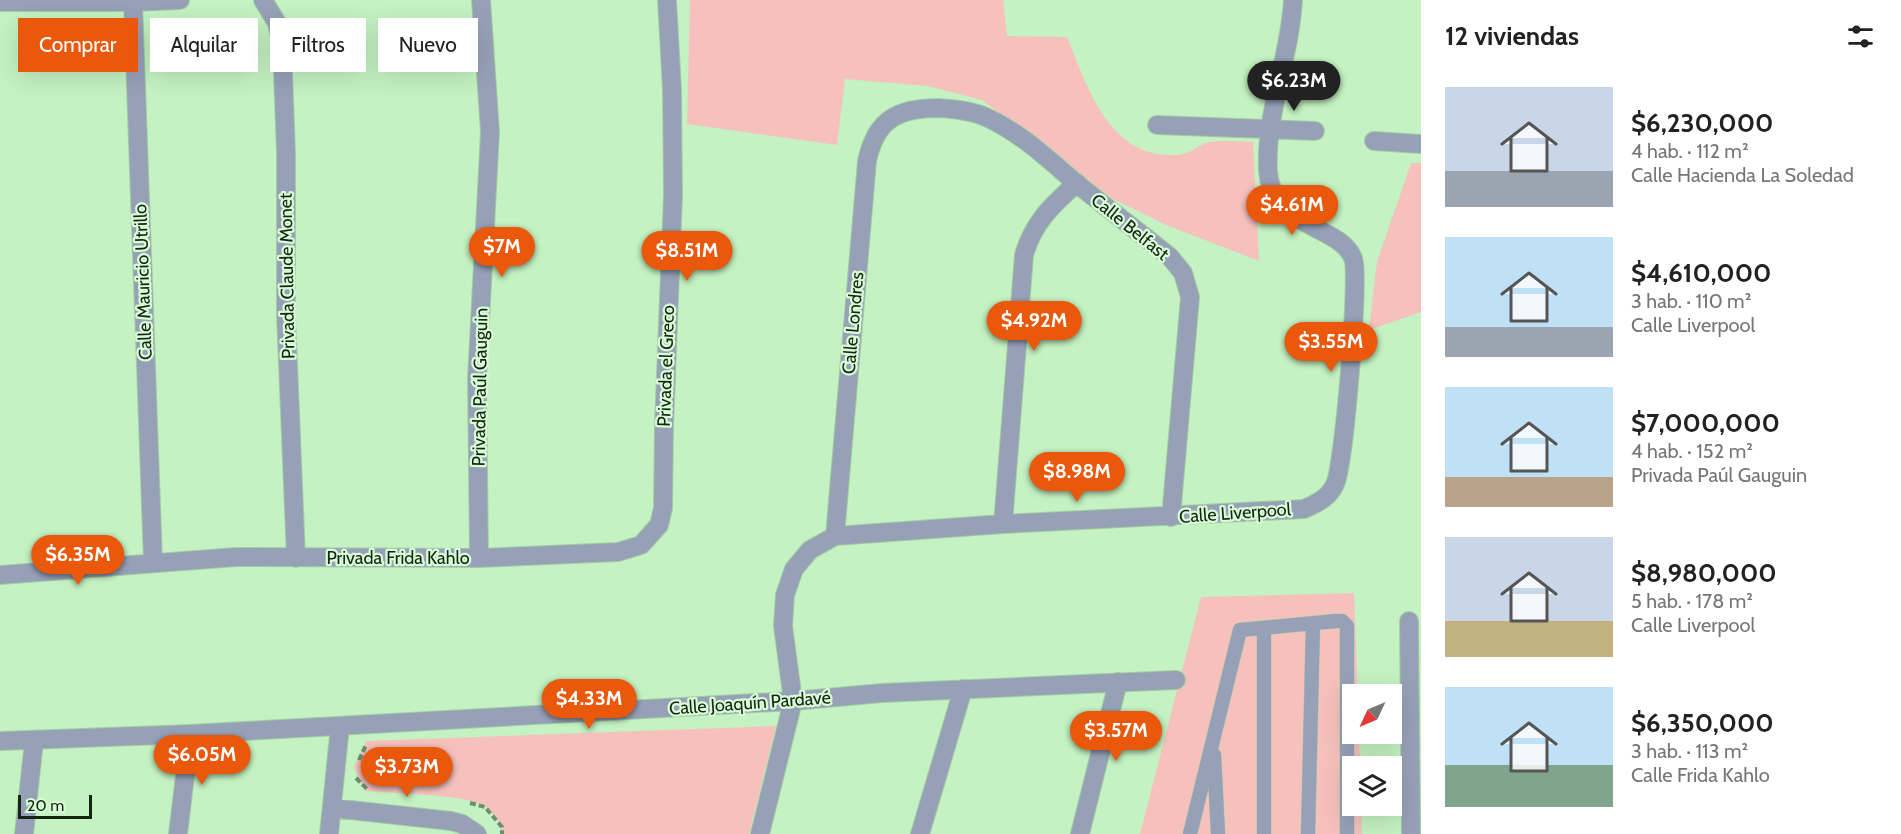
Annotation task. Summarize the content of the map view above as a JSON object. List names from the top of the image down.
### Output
{
  "streets": {
    "street": [
      "Calle Belfast",
      "Privada Claude Monet",
      "Calle Mauricio Utrillo",
      "Calle Londres",
      "Privada el Greco",
      "Privada Paúl Gauguin",
      "Calle Liverpool",
      "Privada Frida Kahlo",
      "Calle Joaquín Pardavé"
    ]
  },
  "crossings": [
    ["Calle Belfast", "Calle Londres"],
    ["Calle Belfast", "Calle Liverpool"],
    ["Privada Claude Monet", "Privada Frida Kahlo"],
    ["Calle Mauricio Utrillo", "Privada Frida Kahlo"],
    ["Calle Londres", "Calle Liverpool"],
    ["Privada el Greco", "Privada Frida Kahlo"],
    ["Privada Paúl Gauguin", "Privada Frida Kahlo"]
  ],
  "scale_bar": "20 m",
  "north": "bottom left",
  "page": {
    "heading": "12 viviendas",
    "chip": [
      "Comprar",
      "Alquilar",
      "Filtros",
      "Nuevo"
    ],
    "price": [
      "$6.23M",
      "$4.61M",
      "$7M",
      "$8.51M",
      "$4.92M",
      "$3.55M",
      "$8.98M",
      "$6.35M",
      "$4.33M",
      "$3.57M",
      "$6.05M",
      "$3.73M"
    ],
    "list": [
      {
        "name": "$6,230,000",
        "note": "4 hab. · 112 m² · Calle Hacienda La Soledad"
      },
      {
        "name": "$4,610,000",
        "note": "3 hab. · 110 m² · Calle Liverpool"
      },
      {
        "name": "$7,000,000",
        "note": "4 hab. · 152 m² · Privada Paúl Gauguin"
      },
      {
        "name": "$8,980,000",
        "note": "5 hab. · 178 m² · Calle Liverpool"
      },
      {
        "name": "$6,350,000",
        "note": "3 hab. · 113 m² · Calle Frida Kahlo"
      }
    ],
    "scale": "20 m"
  }
}
